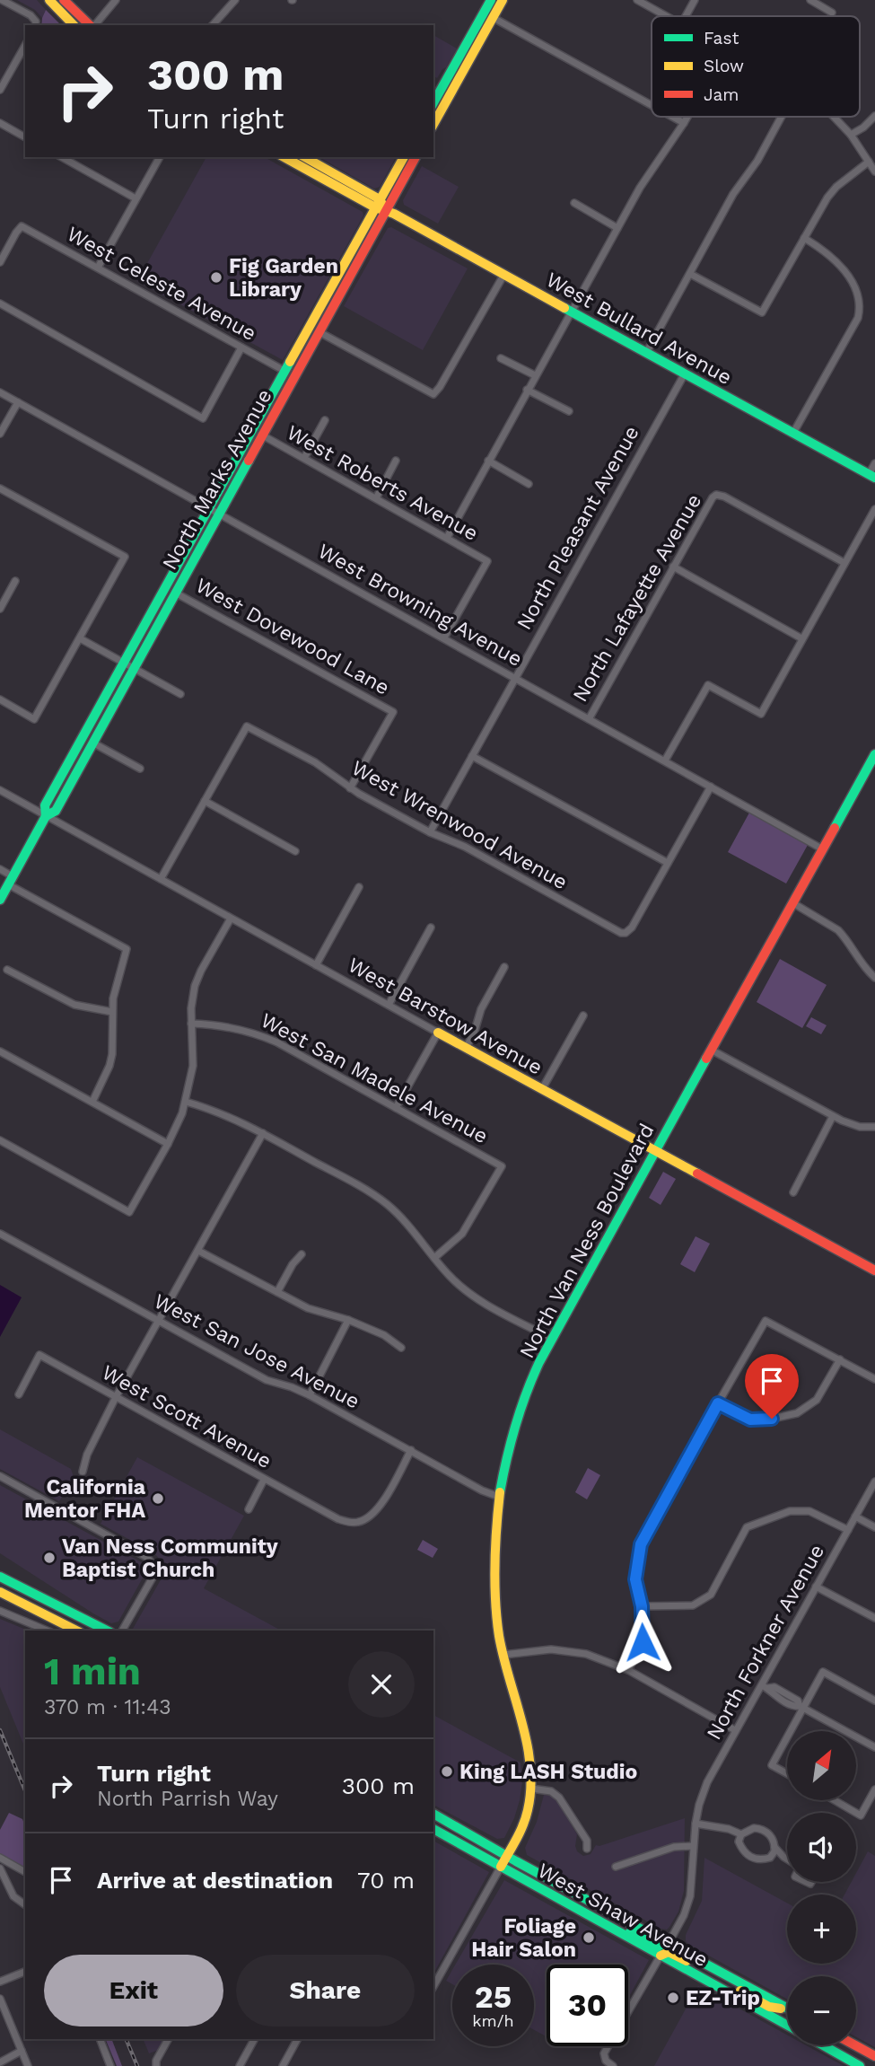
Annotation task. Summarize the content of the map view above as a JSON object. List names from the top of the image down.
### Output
{
  "streets": {
    "main road": [
      "West Bullard Avenue",
      "North Marks Avenue",
      "West Barstow Avenue",
      "North Van Ness Boulevard",
      "West Shaw Avenue"
    ],
    "street": [
      "West Celeste Avenue",
      "West Roberts Avenue",
      "North Pleasant Avenue",
      "North Lafayette Avenue",
      "West Browning Avenue",
      "West Dovewood Lane",
      "West Wrenwood Avenue",
      "West San Madele Avenue",
      "West San Jose Avenue",
      "West Scott Avenue",
      "North Forkner Avenue"
    ]
  },
  "crossings": [
    ["West Celeste Avenue", "North Marks Avenue"],
    ["West Bullard Avenue", "North Marks Avenue"],
    ["West Bullard Avenue", "North Pleasant Avenue"],
    ["North Marks Avenue", "West Roberts Avenue"],
    ["North Marks Avenue", "West Browning Avenue"],
    ["North Marks Avenue", "West Dovewood Lane"],
    ["North Marks Avenue", "West Barstow Avenue"],
    ["West Roberts Avenue", "West Browning Avenue"],
    ["North Pleasant Avenue", "West Browning Avenue"],
    ["North Pleasant Avenue", "West Wrenwood Avenue"],
    ["North Lafayette Avenue", "West Browning Avenue"],
    ["West Browning Avenue", "North Van Ness Boulevard"],
    ["West Dovewood Lane", "West Wrenwood Avenue"],
    ["West Barstow Avenue", "North Van Ness Boulevard"],
    ["North Van Ness Boulevard", "West San Jose Avenue"],
    ["North Van Ness Boulevard", "West Shaw Avenue"],
    ["West San Jose Avenue", "West Scott Avenue"],
    ["North Forkner Avenue", "West Shaw Avenue"]
  ],
  "places": [
    "Fig Garden Library",
    "California Mentor FHA",
    "Van Ness Community Baptist Church",
    "King LASH Studio",
    "Foliage Hair Salon",
    "EZ-Trip"
  ],
  "legend": ["Fast", "Slow", "Jam"],
  "north": "top right",
  "page": {
    "turn": ["300 m", "Turn right"],
    "heading": ["1 min", "370 m · 11:43"],
    "map_buttons": ["+", "−"],
    "list": [
      {
        "name": "Turn right",
        "note": "North Parrish Way",
        "value": "300 m"
      },
      {
        "name": "Arrive at destination",
        "value": "70 m"
      }
    ],
    "buttons": ["Exit", "Share"],
    "speed": "25 km/h",
    "limit": "30"
  }
}
